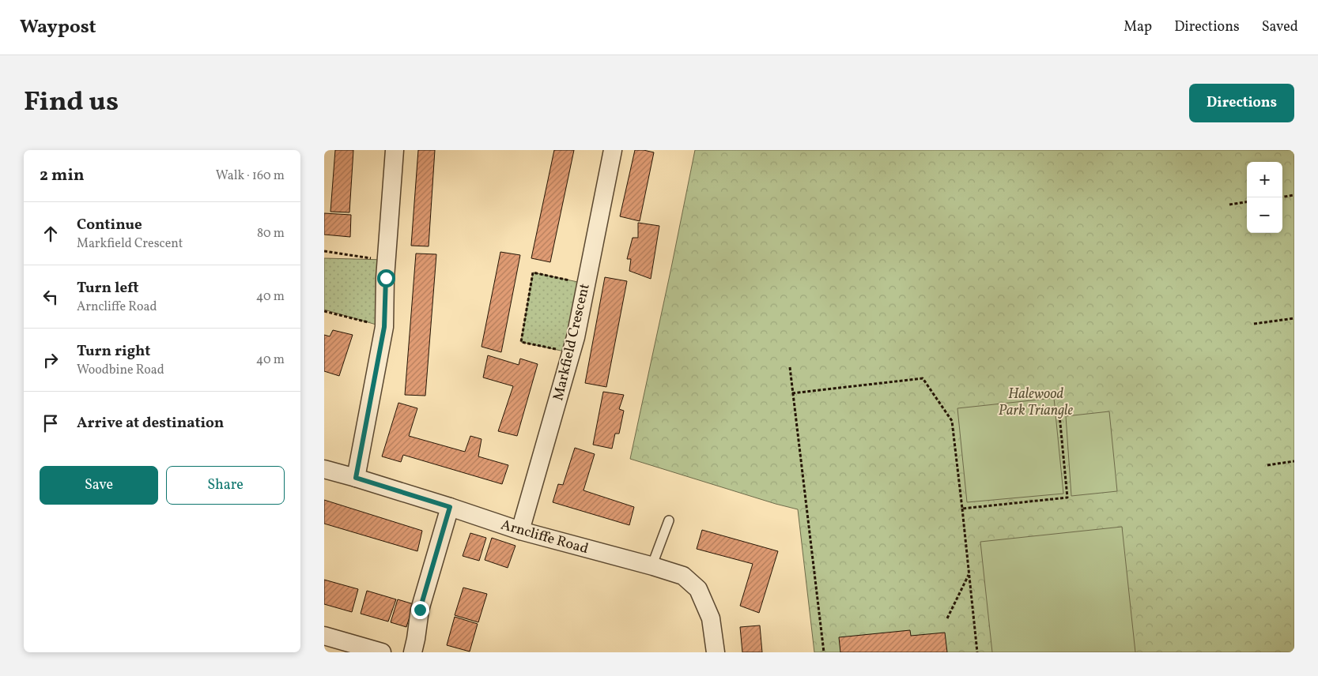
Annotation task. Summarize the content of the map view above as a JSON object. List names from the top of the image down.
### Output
{
  "streets": {
    "street": ["Markfield Crescent", "Arncliffe Road"]
  },
  "crossings": [
    ["Markfield Crescent", "Arncliffe Road"]
  ],
  "parks": ["Halewood Park Triangle"],
  "page": {
    "header": "Waypost",
    "nav": ["Map", "Directions", "Saved"],
    "title": "Find us",
    "buttons": [
      "Directions",
      ["Save", "Share"]
    ],
    "heading": ["2 min", "Walk · 160 m"],
    "map_buttons": ["+", "−"],
    "list": [
      ["Continue", "Markfield Crescent", "80 m"],
      ["Turn left", "Arncliffe Road", "40 m"],
      ["Turn right", "Woodbine Road", "40 m"],
      "Arrive at destination"
    ]
  }
}
